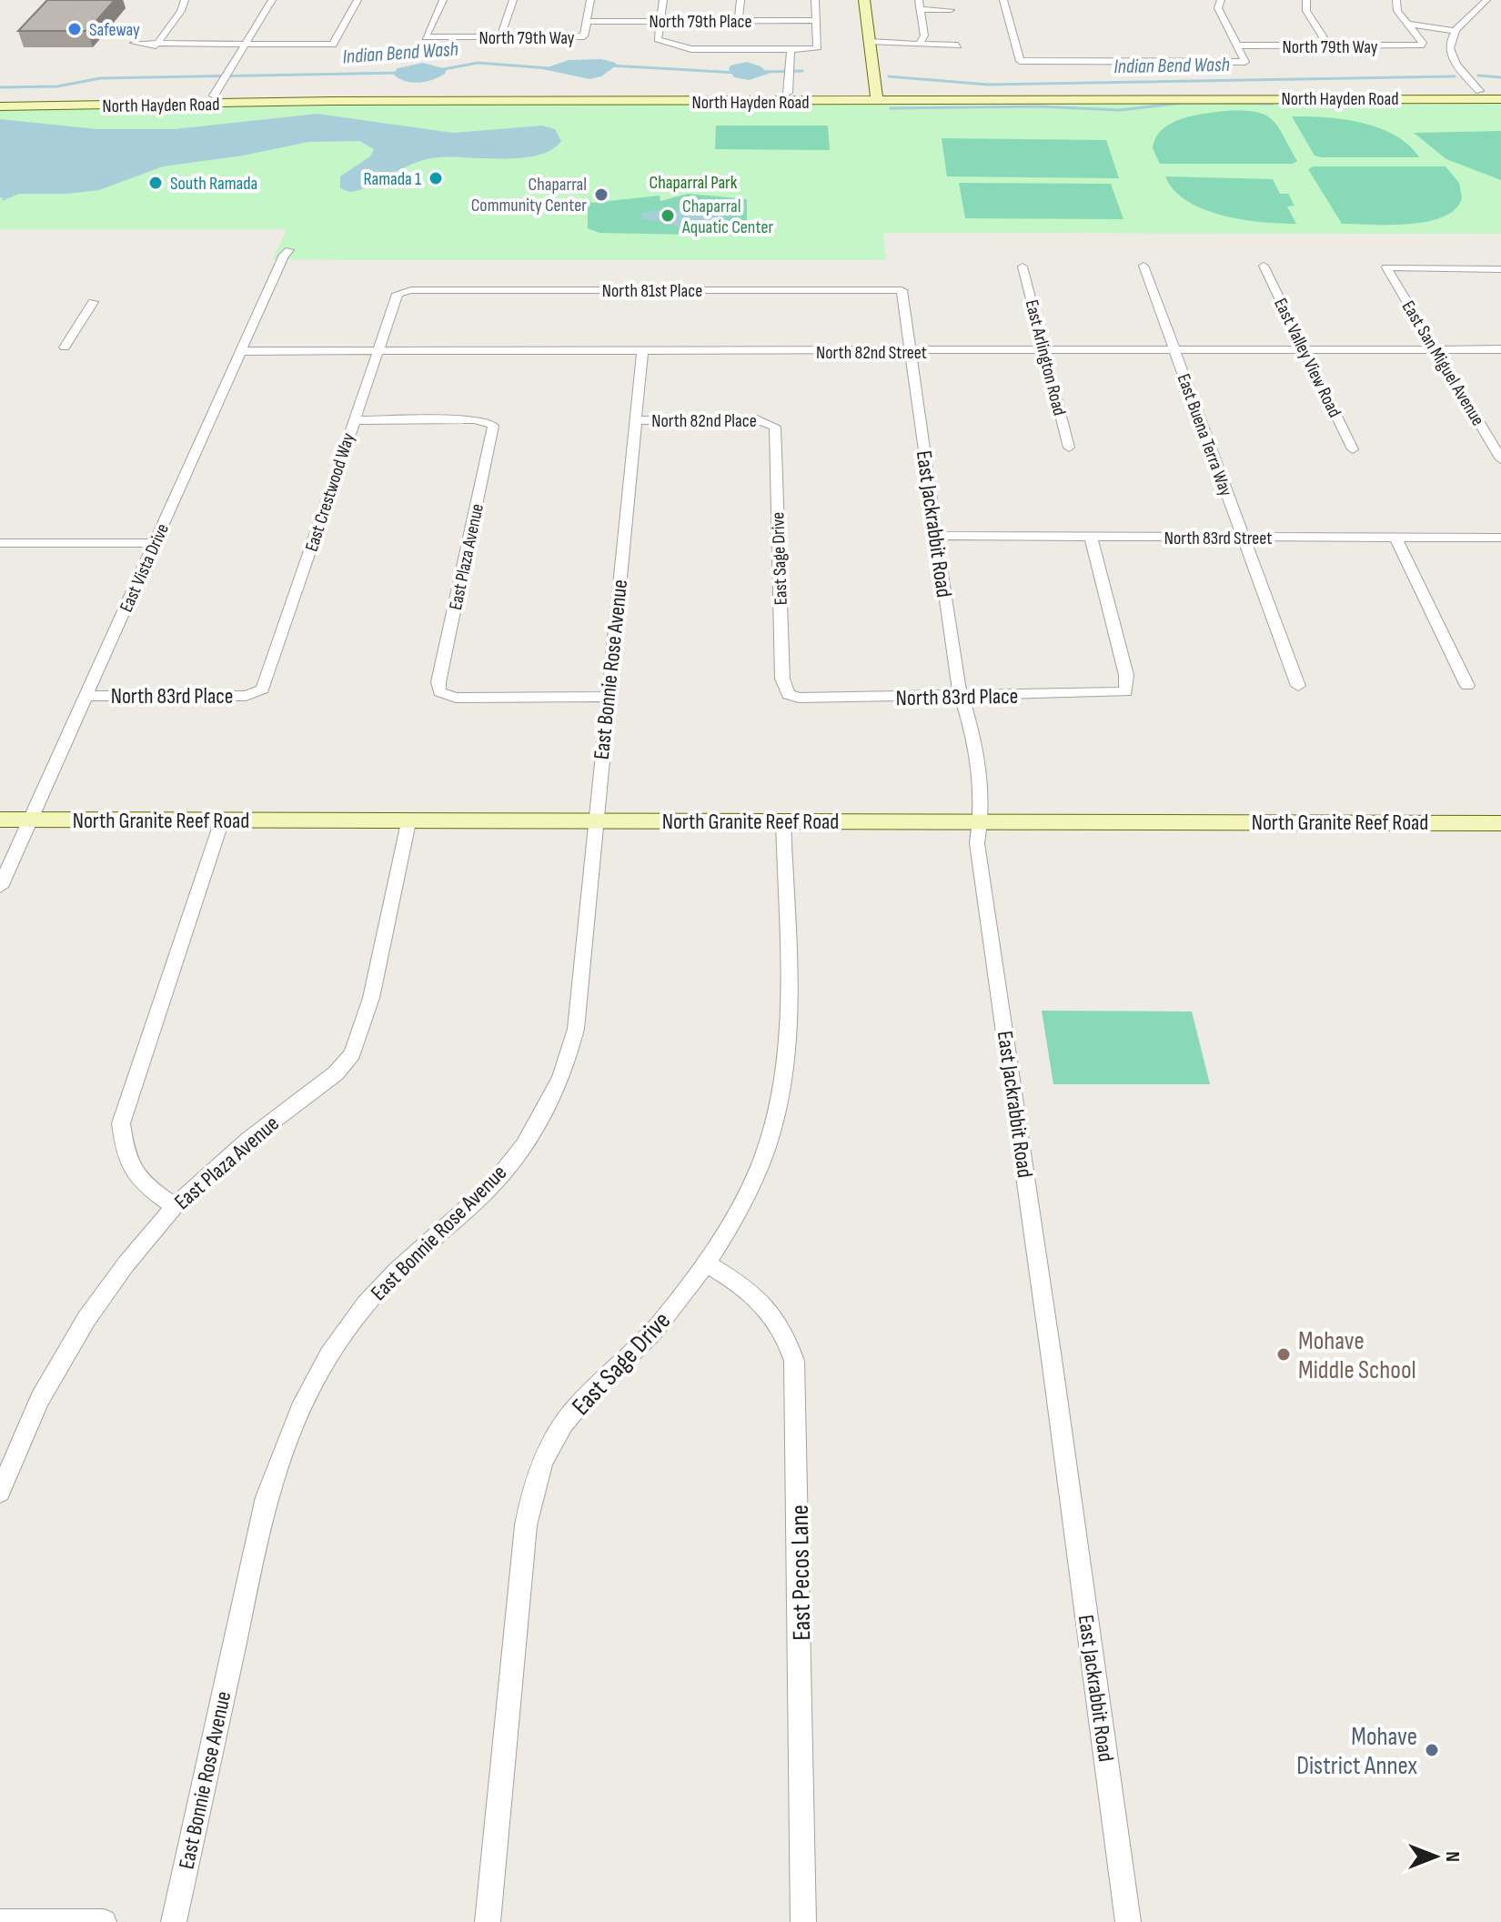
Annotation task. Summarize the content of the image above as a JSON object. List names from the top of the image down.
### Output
{
  "streets": {
    "main road": ["North Hayden Road", "North Granite Reef Road"],
    "street": [
      "North 79th Place",
      "North 79th Way",
      "North 81st Place",
      "North 82nd Street",
      "East Arlington Road",
      "East Valley View Road",
      "East San Miguel Avenue",
      "North 82nd Place",
      "East Buena Terra Way",
      "East Crestwood Way",
      "East Jackrabbit Road",
      "North 83rd Street",
      "East Plaza Avenue",
      "East Sage Drive",
      "East Vista Drive",
      "East Bonnie Rose Avenue",
      "North 83rd Place",
      "East Pecos Lane"
    ]
  },
  "crossings": [
    ["North 79th Place", "North 79th Way"],
    ["North 81st Place", "East Crestwood Way"],
    ["North 81st Place", "East Jackrabbit Road"],
    ["North 82nd Street", "East Arlington Road"],
    ["North 82nd Street", "East Valley View Road"],
    ["North 82nd Street", "East San Miguel Avenue"],
    ["North 82nd Street", "East Buena Terra Way"],
    ["North 82nd Street", "East Crestwood Way"],
    ["North 82nd Street", "East Jackrabbit Road"],
    ["North 82nd Street", "East Vista Drive"],
    ["North 82nd Street", "East Bonnie Rose Avenue"],
    ["North 82nd Place", "East Sage Drive"],
    ["North 82nd Place", "East Bonnie Rose Avenue"],
    ["East Buena Terra Way", "North 83rd Street"],
    ["East Crestwood Way", "East Plaza Avenue"],
    ["East Crestwood Way", "North 83rd Place"],
    ["East Jackrabbit Road", "North 83rd Street"],
    ["East Jackrabbit Road", "North 83rd Place"],
    ["East Jackrabbit Road", "North Granite Reef Road"],
    ["North 83rd Street", "North 83rd Place"],
    ["East Plaza Avenue", "East Bonnie Rose Avenue"],
    ["East Plaza Avenue", "North Granite Reef Road"],
    ["East Sage Drive", "North 83rd Place"],
    ["East Sage Drive", "North Granite Reef Road"],
    ["East Sage Drive", "East Pecos Lane"],
    ["East Vista Drive", "North 83rd Place"],
    ["East Vista Drive", "North Granite Reef Road"],
    ["East Bonnie Rose Avenue", "North Granite Reef Road"]
  ],
  "water": ["Indian Bend Wash"],
  "parks": ["Chaparral Park"],
  "places": [
    "Safeway",
    "Ramada 1",
    "South Ramada",
    "Chaparral Community Center",
    "Chaparral Aquatic Center",
    "Mohave Middle School",
    "Mohave District Annex"
  ],
  "north": "right"
}
